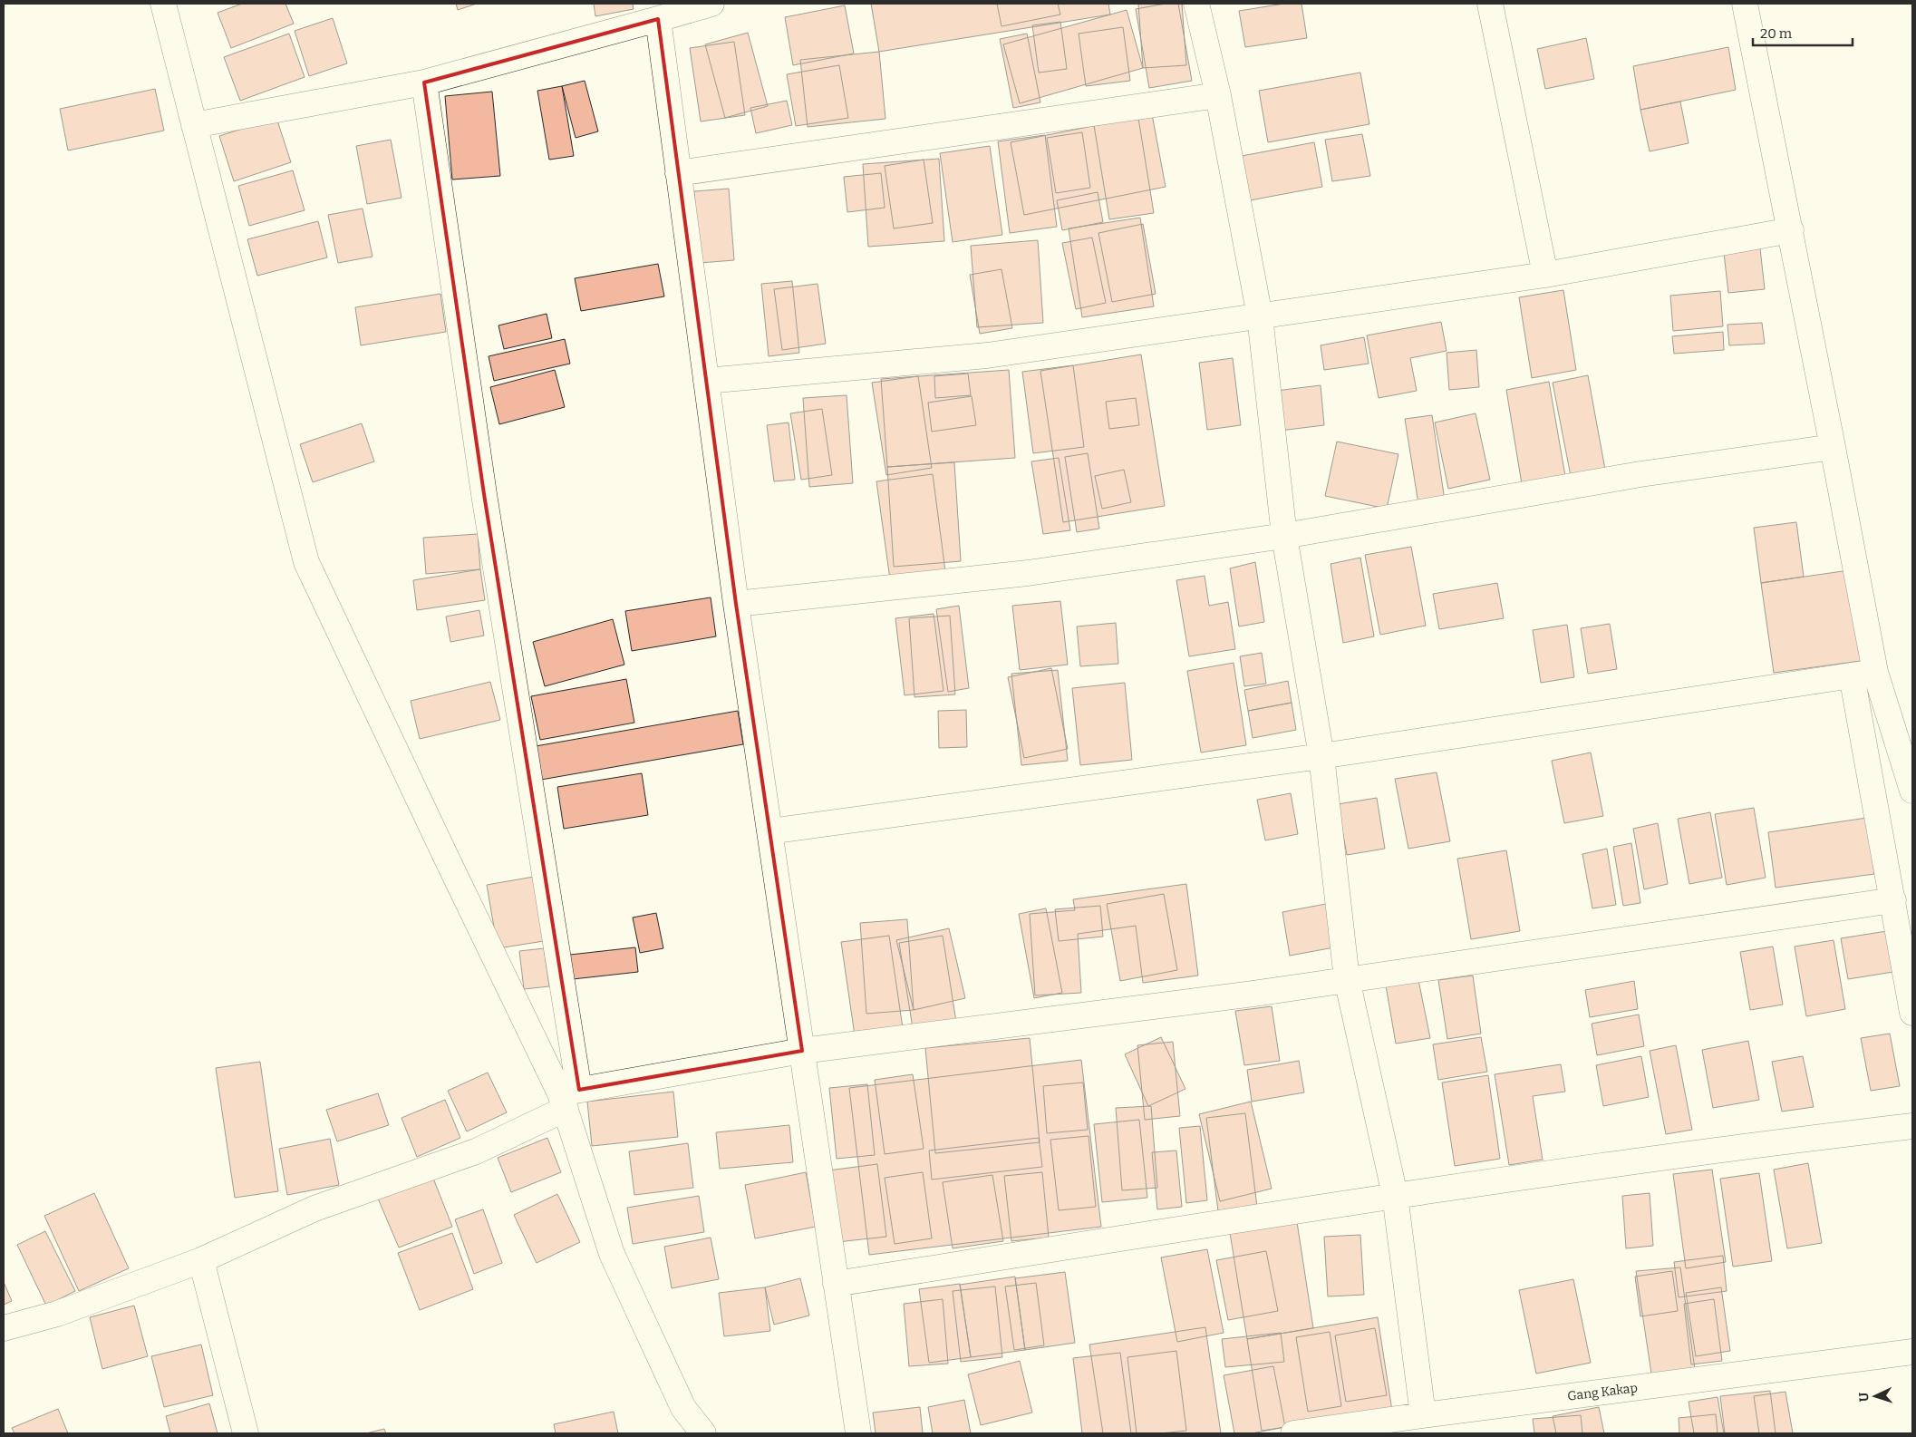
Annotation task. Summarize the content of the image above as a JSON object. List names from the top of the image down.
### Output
{
  "streets": {
    "street": ["Gang Kakap"]
  },
  "scale_bar": "20 m",
  "north": "left"
}
